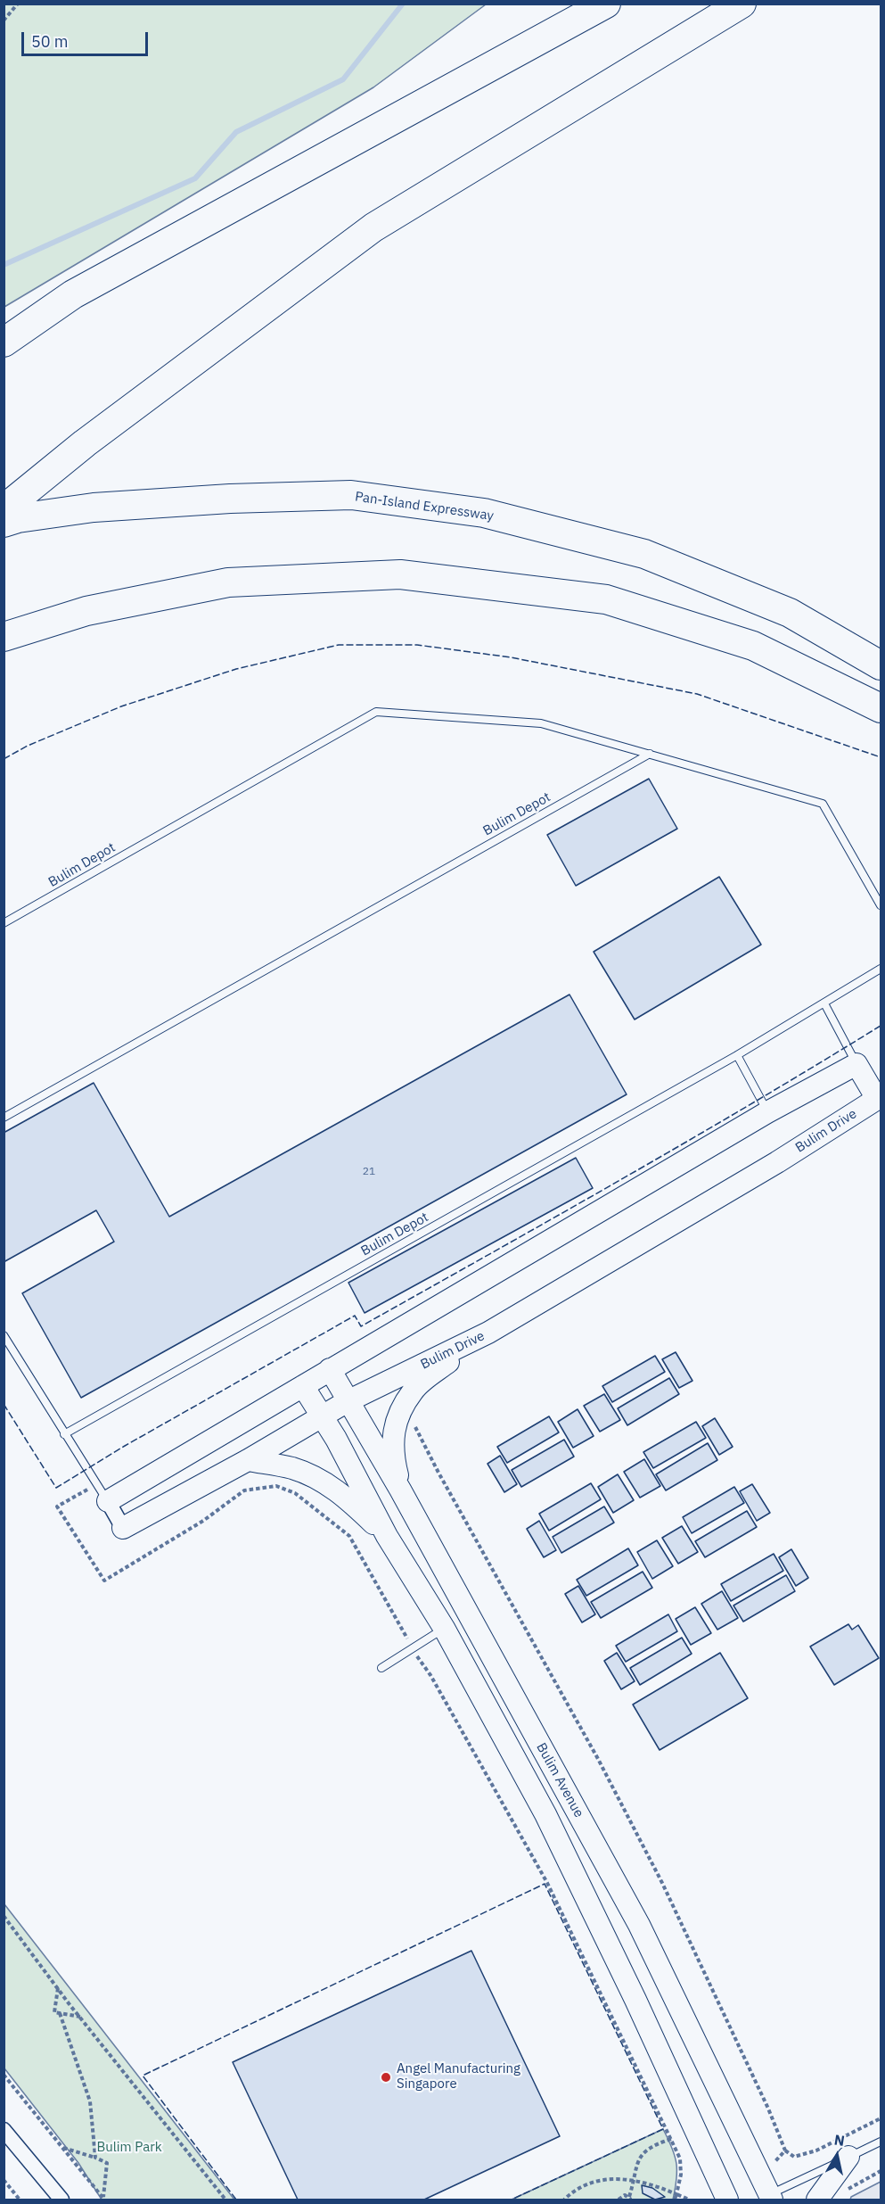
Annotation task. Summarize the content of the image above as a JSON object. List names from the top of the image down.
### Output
{
  "streets": {
    "highway": ["Pan-Island Expressway"],
    "street": ["Bulim Drive", "Bulim Avenue"],
    "lane": ["Bulim Depot"]
  },
  "crossings": [
    ["Bulim Drive", "Bulim Avenue"]
  ],
  "parks": ["Bulim Park"],
  "places": ["Angel Manufacturing Singapore"],
  "house_numbers": ["21"],
  "scale_bar": "50 m",
  "north": "top"
}
